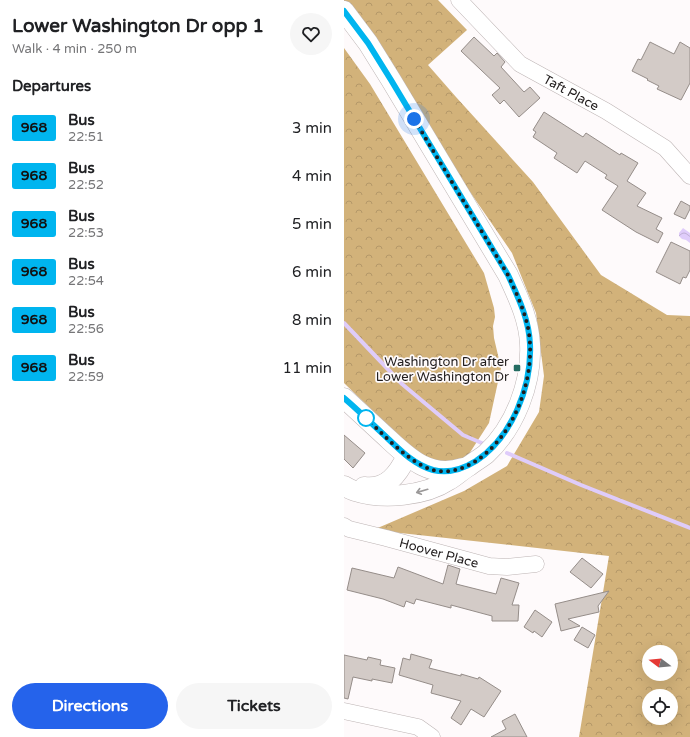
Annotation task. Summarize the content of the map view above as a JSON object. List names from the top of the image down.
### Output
{
  "streets": {
    "street": ["Taft Place", "Hoover Place"]
  },
  "places": {
    "transit": ["Washington Dr after Lower Washington Dr"]
  },
  "lines": ["bus line 968"],
  "north": "left",
  "page": {
    "heading": [
      ["Lower Washington Dr opp 1", "Walk · 4 min · 250 m"],
      "Departures"
    ],
    "list": [
      {
        "mark": "968",
        "name": "Bus",
        "note": "22:51",
        "value": "3 min"
      },
      {
        "mark": "968",
        "name": "Bus",
        "note": "22:52",
        "value": "4 min"
      },
      {
        "mark": "968",
        "name": "Bus",
        "note": "22:53",
        "value": "5 min"
      },
      {
        "mark": "968",
        "name": "Bus",
        "note": "22:54",
        "value": "6 min"
      },
      {
        "mark": "968",
        "name": "Bus",
        "note": "22:56",
        "value": "8 min"
      },
      {
        "mark": "968",
        "name": "Bus",
        "note": "22:59",
        "value": "11 min"
      }
    ],
    "buttons": ["Directions", "Tickets"]
  }
}
